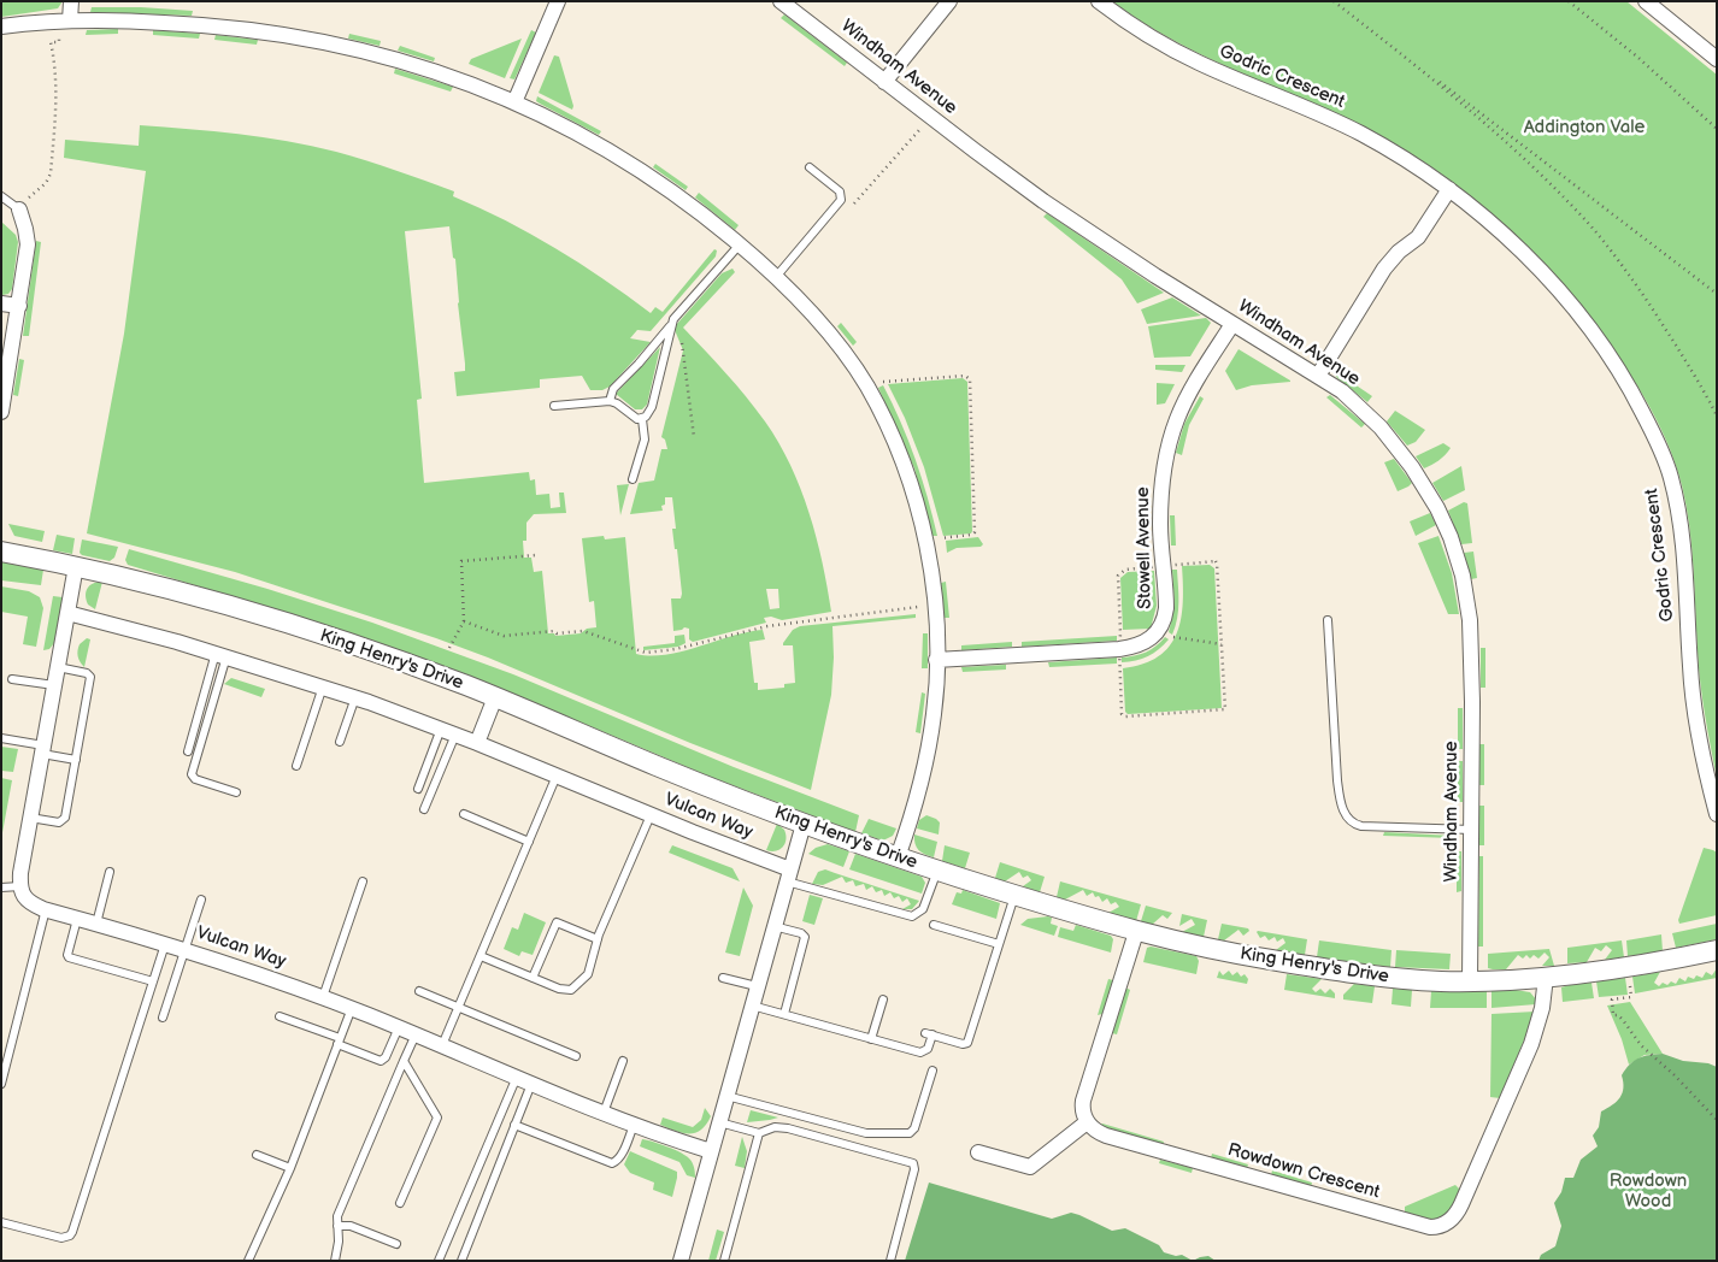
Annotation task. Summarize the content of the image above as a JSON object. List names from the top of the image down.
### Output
{
  "streets": {
    "street": [
      "Windham Avenue",
      "Godric Crescent",
      "Stowell Avenue",
      "King Henry's Drive",
      "Vulcan Way",
      "Rowdown Crescent"
    ]
  },
  "crossings": [
    ["Windham Avenue", "Stowell Avenue"],
    ["Windham Avenue", "King Henry's Drive"],
    ["King Henry's Drive", "Rowdown Crescent"]
  ],
  "parks": ["Addington Vale", "Rowdown Wood"]
}
